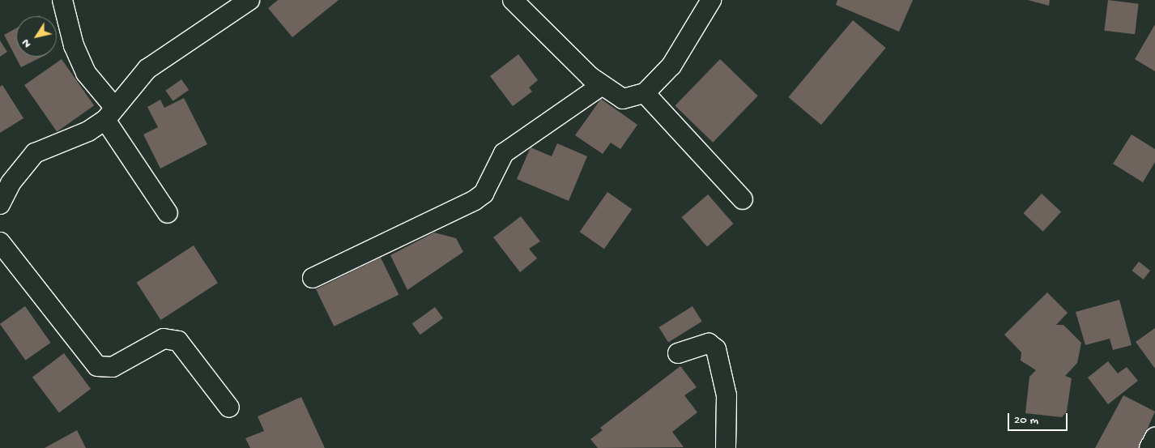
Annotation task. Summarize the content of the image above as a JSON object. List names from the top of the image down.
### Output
{
  "scale_bar": "20 m",
  "north": "bottom left"
}
